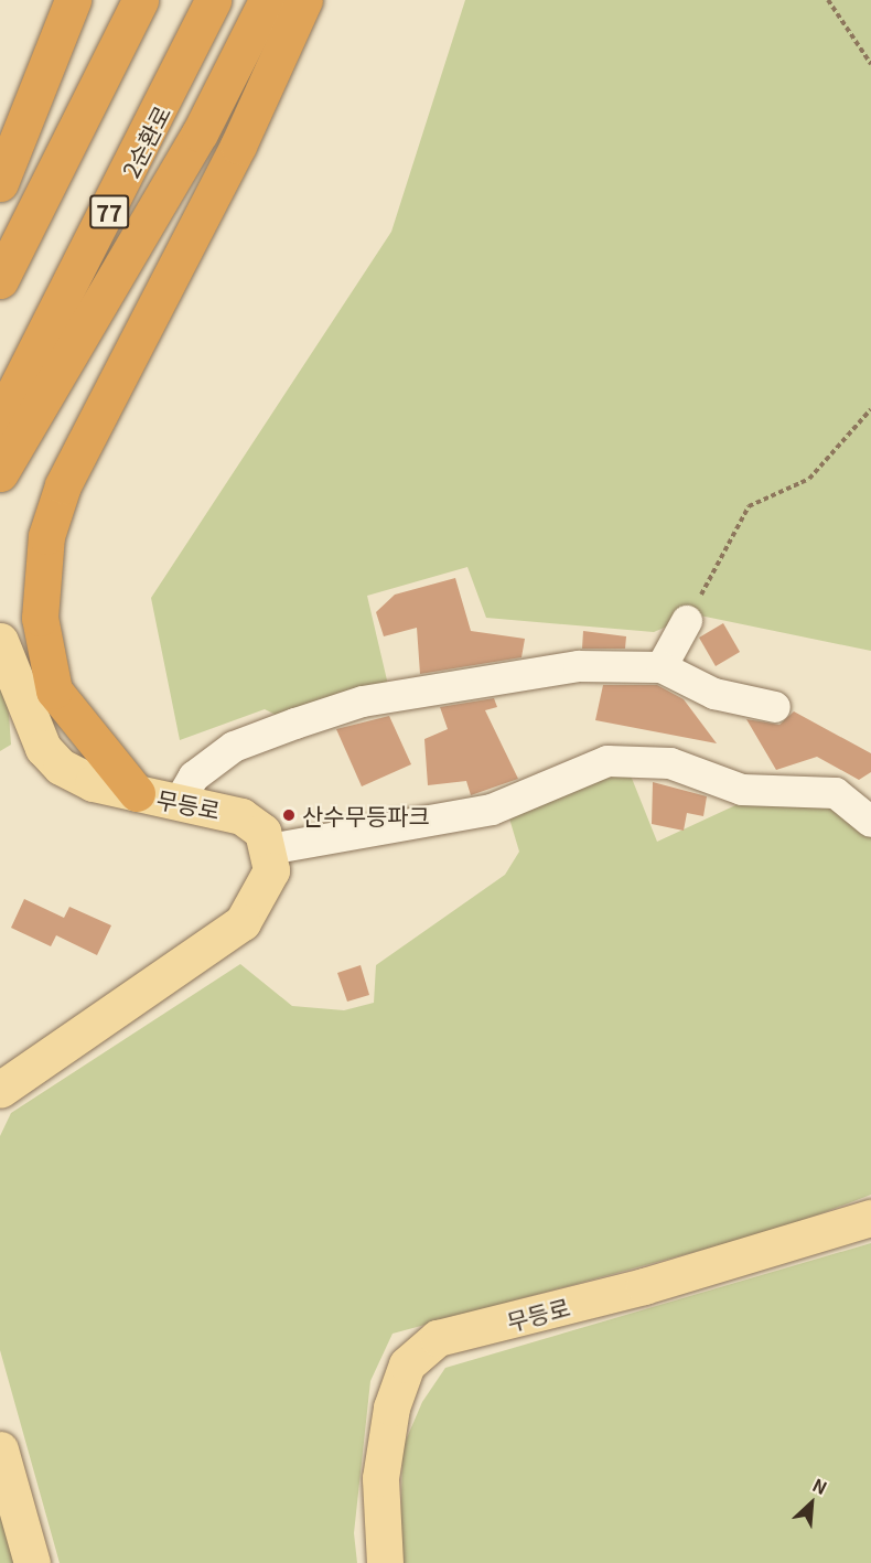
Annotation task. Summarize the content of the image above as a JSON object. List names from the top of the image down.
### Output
{
  "streets": {
    "highway": ["2순환로", "77"],
    "main road": ["무등로"]
  },
  "places": ["산수무등파크"],
  "north": "top right"
}
